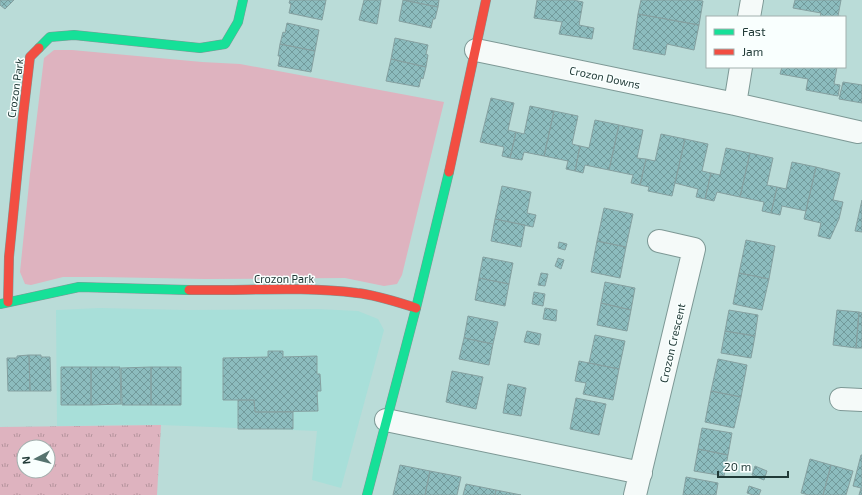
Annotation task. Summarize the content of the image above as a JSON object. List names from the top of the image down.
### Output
{
  "streets": {
    "street": ["Crozon Downs", "Crozon Park", "Crozon Crescent"]
  },
  "legend": ["Fast", "Jam"],
  "scale_bar": "20 m",
  "north": "left"
}
